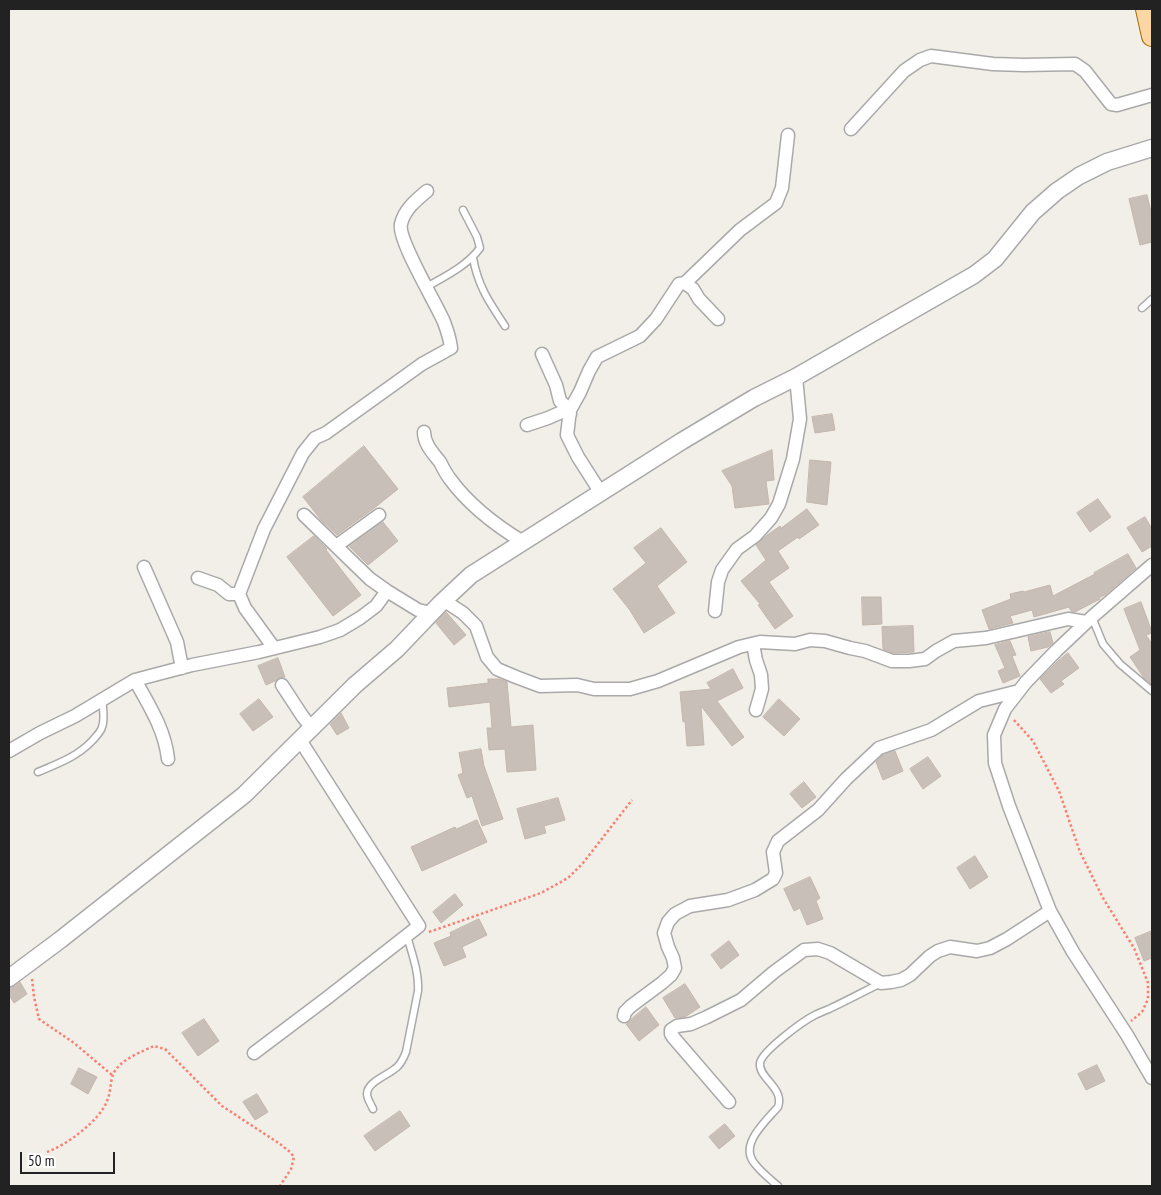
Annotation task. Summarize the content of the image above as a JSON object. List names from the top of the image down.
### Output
{
  "scale_bar": "50 m"
}
